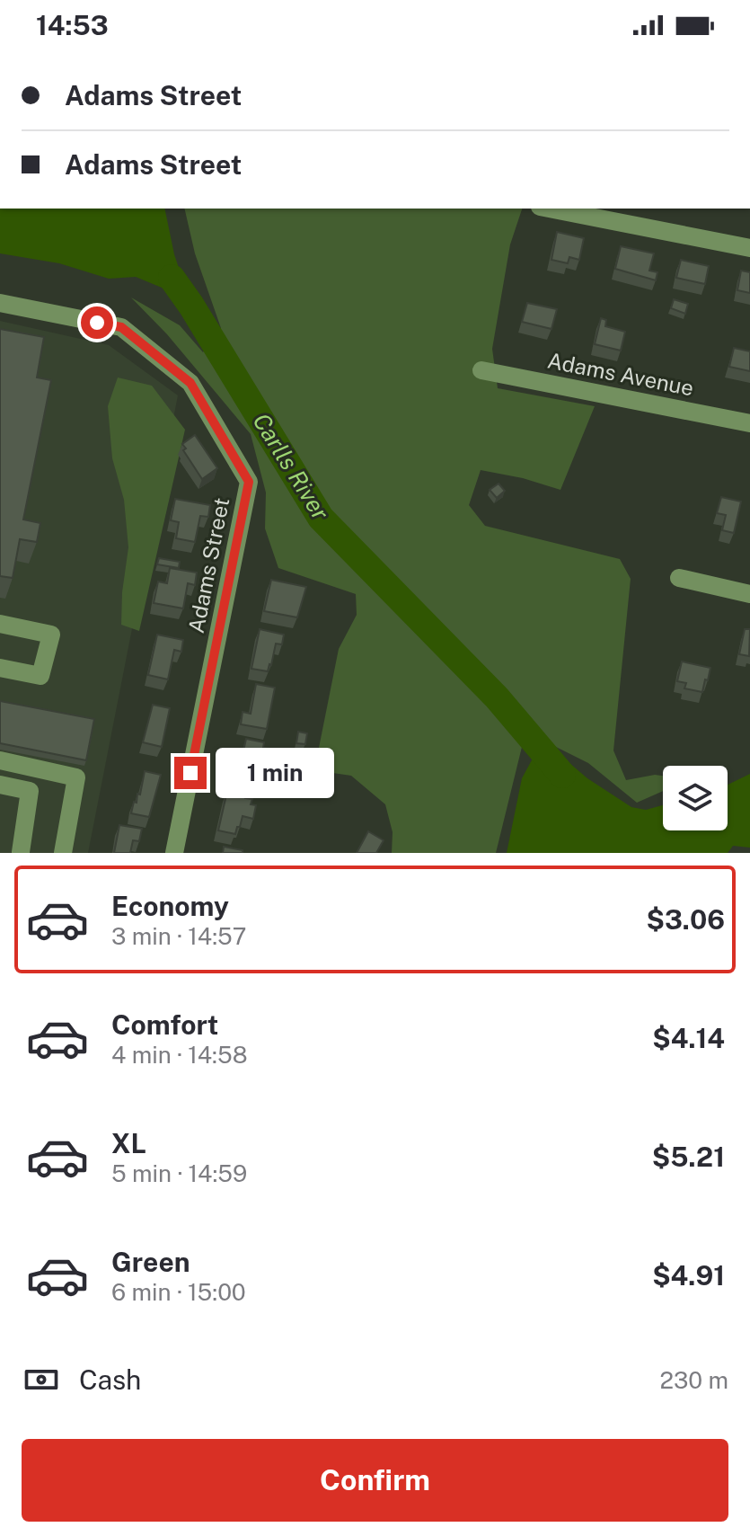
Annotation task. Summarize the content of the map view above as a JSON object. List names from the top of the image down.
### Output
{
  "streets": {
    "street": ["Adams Avenue", "Adams Street"]
  },
  "water": ["Carlls River"],
  "page": {
    "status": "14:53",
    "banner": ["Adams Street", "Adams Street"],
    "bubble": "1 min",
    "list": [
      {
        "name": "Economy",
        "note": "3 min · 14:57",
        "value": "$3.06"
      },
      {
        "name": "Comfort",
        "note": "4 min · 14:58",
        "value": "$4.14"
      },
      {
        "name": "XL",
        "note": "5 min · 14:59",
        "value": "$5.21"
      },
      {
        "name": "Green",
        "note": "6 min · 15:00",
        "value": "$4.91"
      }
    ],
    "pay": ["Cash", "230 m"],
    "buttons": "Confirm"
  }
}
